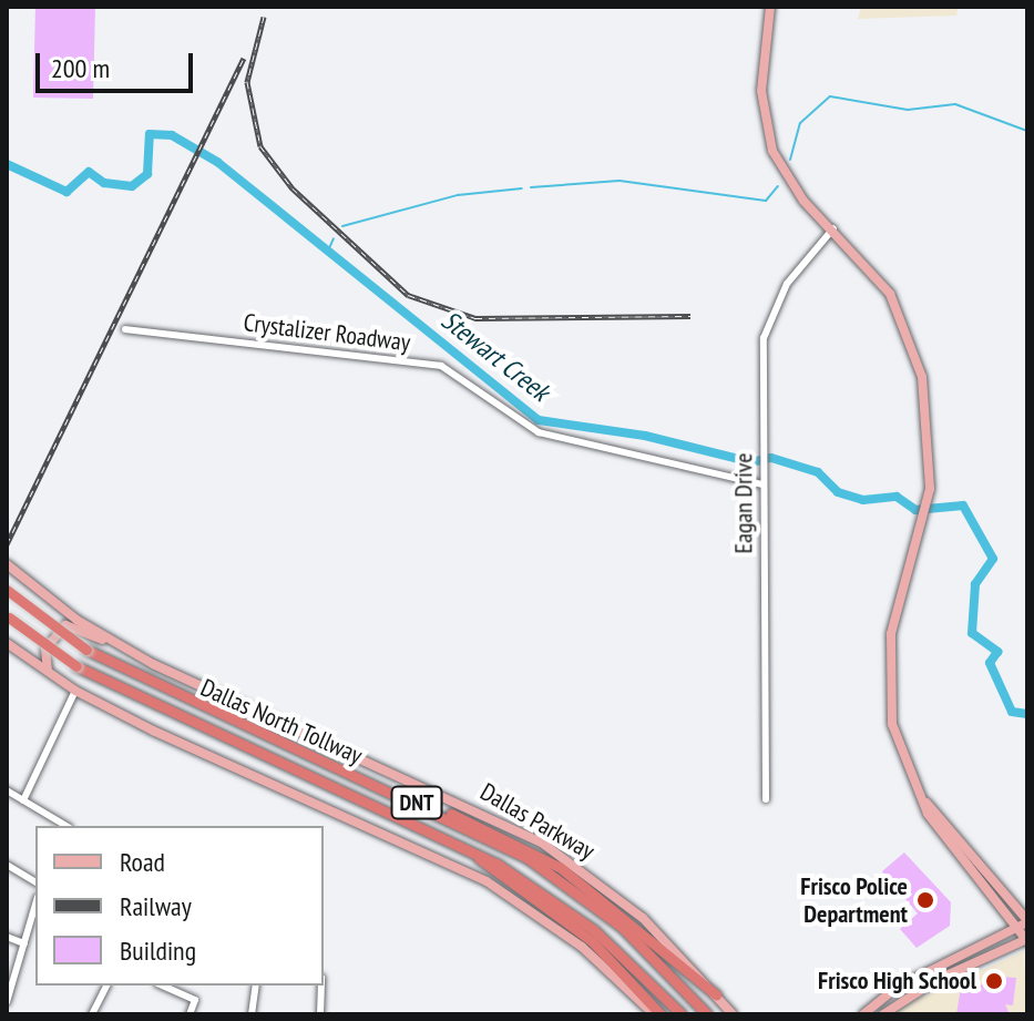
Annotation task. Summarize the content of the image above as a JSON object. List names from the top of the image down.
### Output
{
  "streets": {
    "highway": ["Dallas North Tollway", "DNT"],
    "main road": ["Dallas Parkway"],
    "street": ["Crystalizer Roadway", "Eagan Drive"]
  },
  "crossings": [
    ["Crystalizer Roadway", "Eagan Drive"]
  ],
  "water": ["Stewart Creek"],
  "places": ["Frisco Police Department", "Frisco High School"],
  "legend": ["Road", "Railway", "Building"],
  "scale_bar": "200 m"
}
